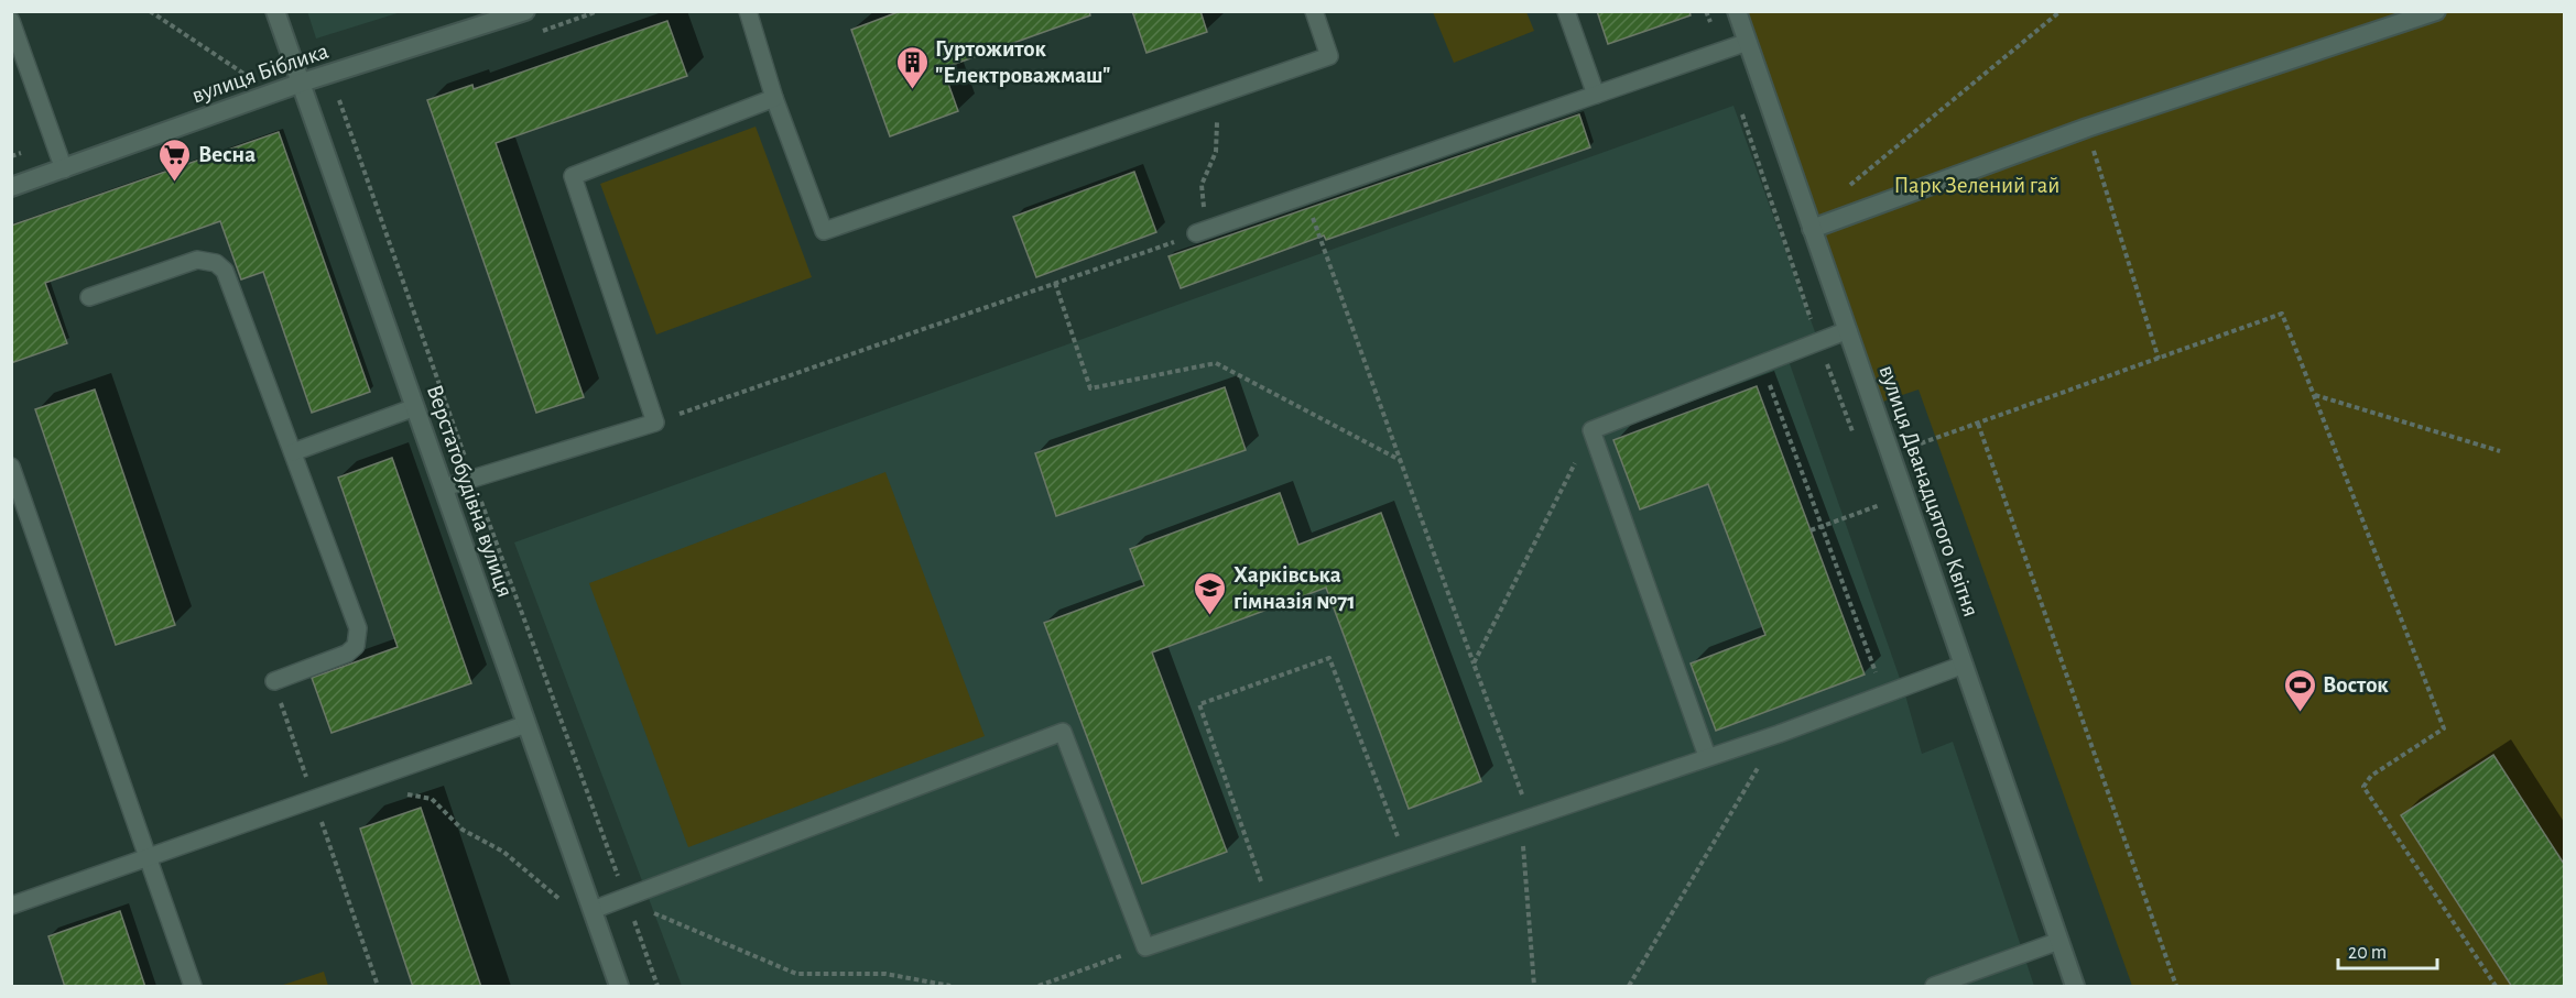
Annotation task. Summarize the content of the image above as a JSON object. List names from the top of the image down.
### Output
{
  "streets": {
    "street": ["вулиця Біблика", "Верстатобудівна вулиця", "вулиця Дванадцятого Квітня"]
  },
  "crossings": [
    ["вулиця Біблика", "Верстатобудівна вулиця"]
  ],
  "parks": ["Парк Зелений гай"],
  "places": {
    "building": ["Гуртожиток \"Електроважмаш\""],
    "supermarket": ["Весна"],
    "school or university": ["Харківська гімназія №71"],
    "sports": ["Восток"]
  },
  "scale_bar": "20 m"
}
